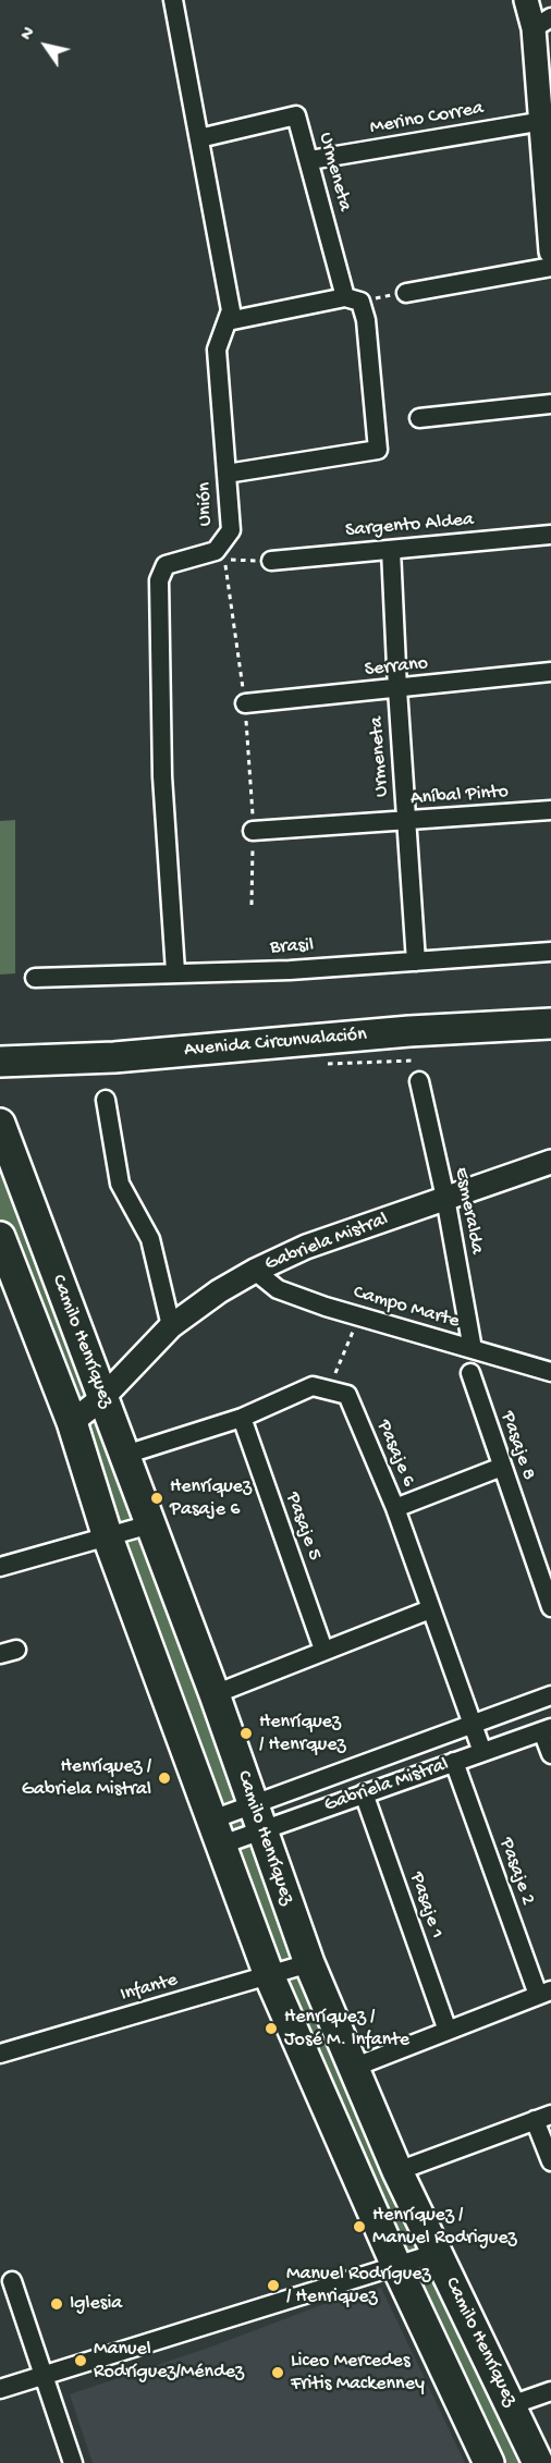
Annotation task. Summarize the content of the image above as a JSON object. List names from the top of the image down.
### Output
{
  "streets": {
    "main road": ["Avenida Circunvalación", "Camilo Henríquez"],
    "street": [
      "Merino Correa",
      "Urmeneta",
      "Unión",
      "Sargento Aldea",
      "Serrano",
      "Aníbal Pinto",
      "Brasil",
      "Esmeralda",
      "Gabriela Mistral",
      "Campo Marte",
      "Pasaje 8",
      "Pasaje 6",
      "Pasaje 5",
      "Pasaje 2",
      "Pasaje 1",
      "Infante"
    ]
  },
  "crossings": [
    ["Merino Correa", "Urmeneta"],
    ["Urmeneta", "Unión"],
    ["Urmeneta", "Sargento Aldea"],
    ["Urmeneta", "Serrano"],
    ["Urmeneta", "Aníbal Pinto"],
    ["Urmeneta", "Brasil"],
    ["Unión", "Brasil"],
    ["Esmeralda", "Gabriela Mistral"],
    ["Esmeralda", "Campo Marte"],
    ["Gabriela Mistral", "Campo Marte"],
    ["Gabriela Mistral", "Camilo Henríquez"],
    ["Gabriela Mistral", "Pasaje 6"],
    ["Gabriela Mistral", "Pasaje 2"],
    ["Gabriela Mistral", "Pasaje 1"],
    ["Camilo Henríquez", "Infante"]
  ],
  "places": [
    "Henríquez Pasaje 6",
    "Henríquez / Henrquez",
    "Henríquez / Gabriela Mistral",
    "Henríquez / José M. Infante",
    "Henríquez / Manuel Rodriguez",
    "Manuel Rodríguez / Henriquez",
    "Iglesia",
    "Manuel Rodríguez/Méndez",
    "Liceo Mercedes Fritis Mackenney"
  ],
  "north": "top left"
}
